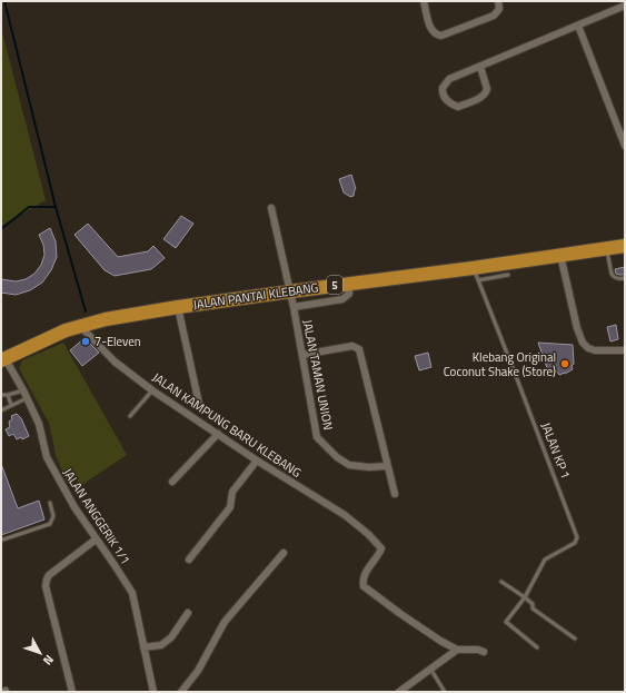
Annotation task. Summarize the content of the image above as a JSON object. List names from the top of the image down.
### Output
{
  "streets": {
    "highway": ["5", "JALAN PANTAI KLEBANG"],
    "street": ["JALAN TAMAN UNION", "JALAN KAMPUNG BARU KLEBANG", "JALAN ANGGERIK 1/1"],
    "lane": ["JALAN KP 1"]
  },
  "crossings": [
    ["JALAN PANTAI KLEBANG", "JALAN TAMAN UNION"],
    ["JALAN PANTAI KLEBANG", "JALAN KAMPUNG BARU KLEBANG"],
    ["JALAN PANTAI KLEBANG", "JALAN KP 1"],
    ["JALAN PANTAI KLEBANG", "JALAN ANGGERIK 1/1"]
  ],
  "places": ["7-Eleven", "Klebang Original Coconut Shake (Store)"],
  "north": "bottom right"
}
